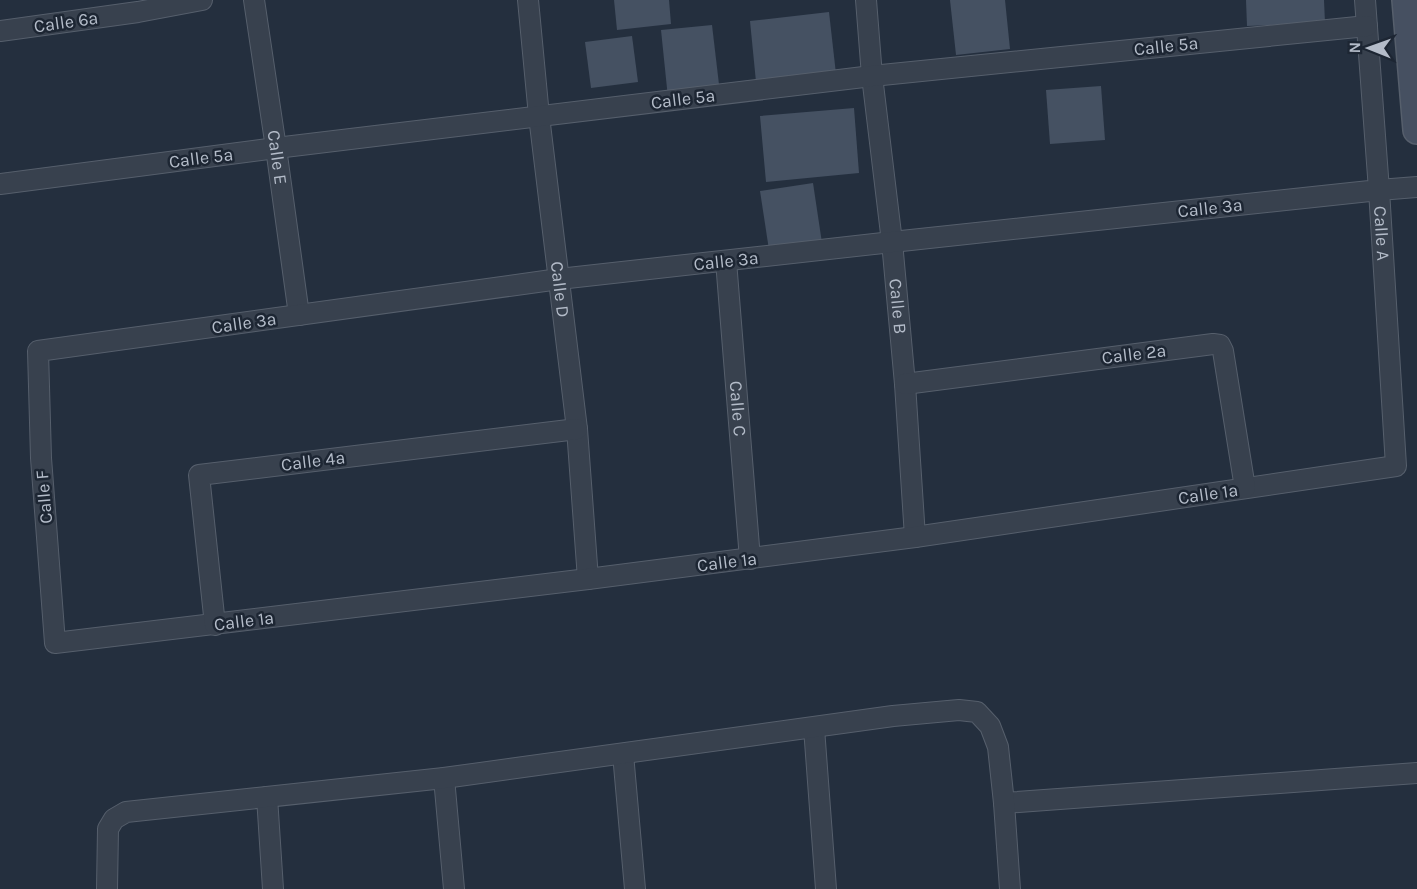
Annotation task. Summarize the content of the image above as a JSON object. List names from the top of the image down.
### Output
{
  "streets": {
    "street": [
      "Calle 6ª",
      "Calle 5ª",
      "Calle E",
      "Calle 3ª",
      "Calle A",
      "Calle D",
      "Calle B",
      "Calle 2ª",
      "Calle C",
      "Calle 4ª",
      "Calle 1ª",
      "Calle F"
    ]
  },
  "crossings": [
    ["Calle 5ª", "Calle E"],
    ["Calle 5ª", "Calle A"],
    ["Calle 5ª", "Calle D"],
    ["Calle 5ª", "Calle B"],
    ["Calle E", "Calle 3ª"],
    ["Calle 3ª", "Calle A"],
    ["Calle 3ª", "Calle D"],
    ["Calle 3ª", "Calle B"],
    ["Calle 3ª", "Calle C"],
    ["Calle 3ª", "Calle F"],
    ["Calle A", "Calle 1ª"],
    ["Calle D", "Calle 4ª"],
    ["Calle D", "Calle 1ª"],
    ["Calle B", "Calle 2ª"],
    ["Calle B", "Calle 1ª"],
    ["Calle 2ª", "Calle 1ª"],
    ["Calle C", "Calle 1ª"],
    ["Calle 4ª", "Calle 1ª"],
    ["Calle 1ª", "Calle F"]
  ],
  "north": "left"
}
